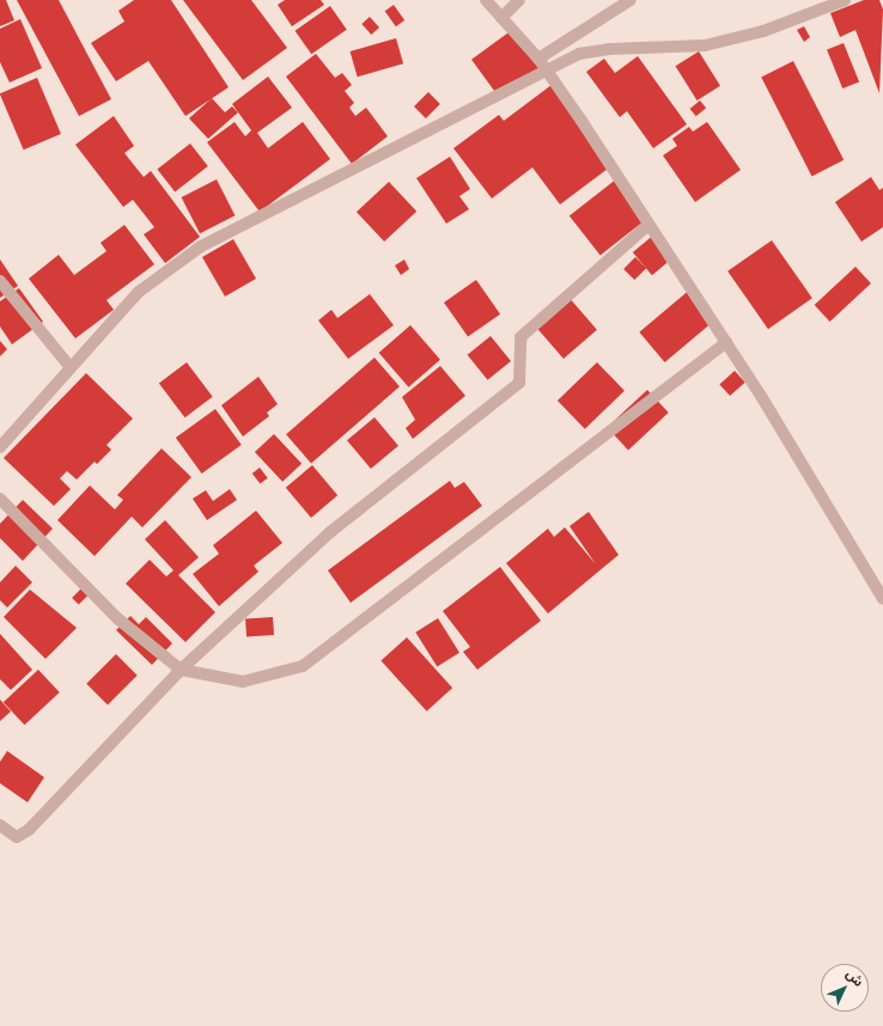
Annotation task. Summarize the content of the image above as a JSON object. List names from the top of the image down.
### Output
{
  "north": "top right"
}
